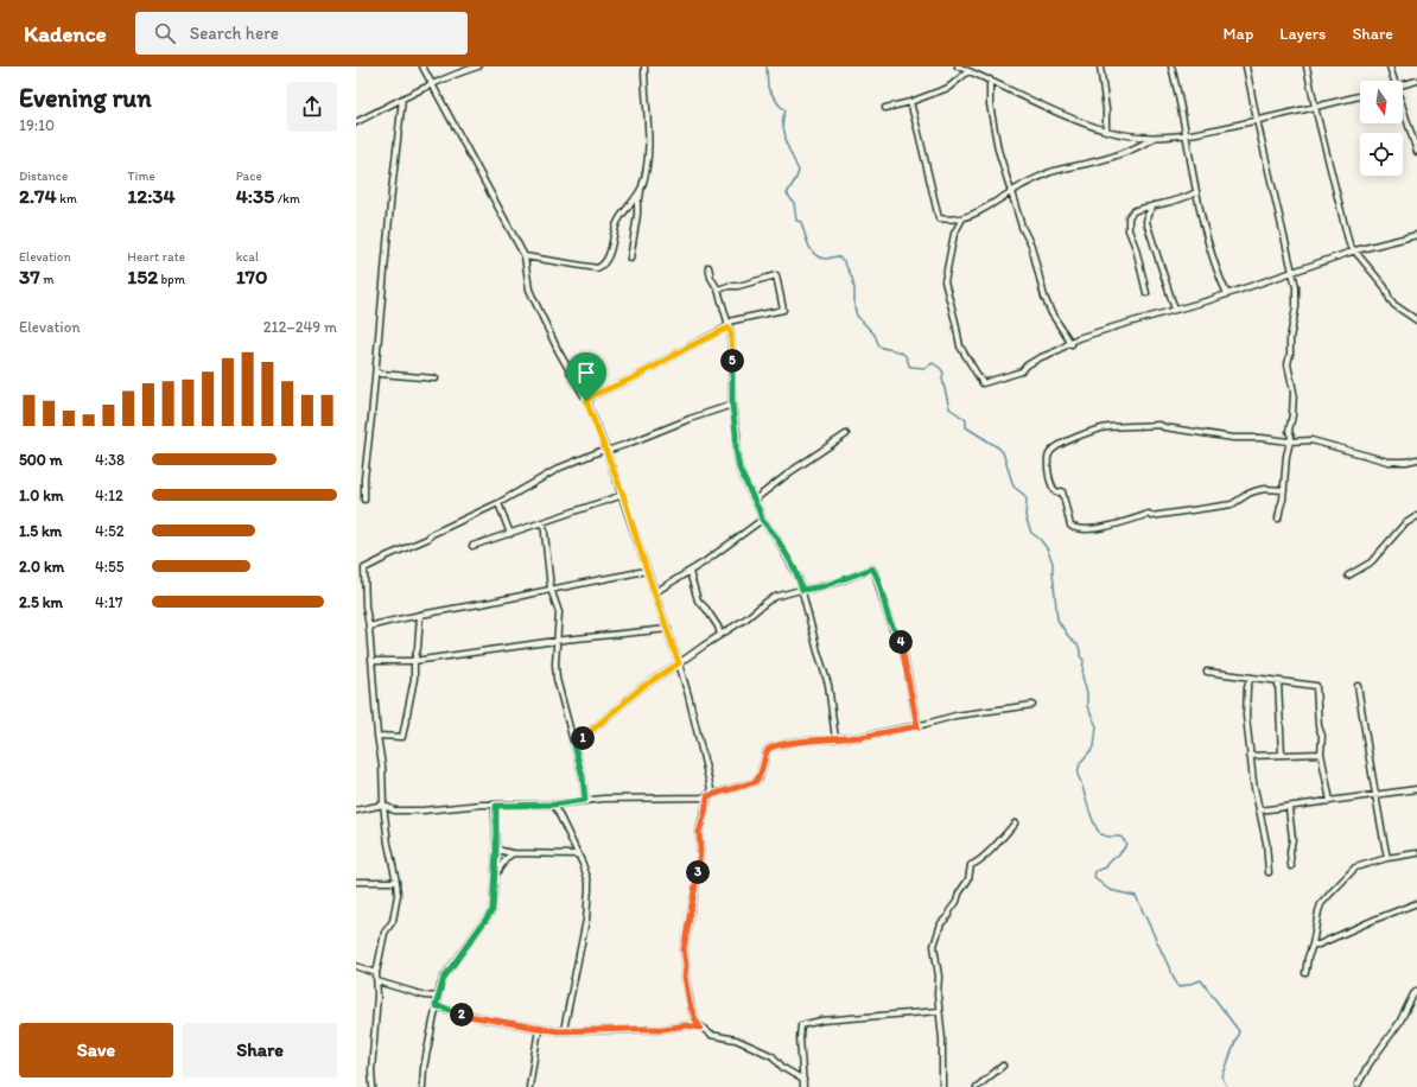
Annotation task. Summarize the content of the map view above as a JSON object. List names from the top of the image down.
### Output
{
  "north": "bottom",
  "page": {
    "header": "Kadence",
    "search": "Search here",
    "nav": ["Map", "Layers", "Share"],
    "heading": ["Evening run", "19:10"],
    "stats": [
      ["Distance", "2.74 km"],
      ["Time", "12:34"],
      ["Pace", "4:35 /km"],
      ["Elevation", "37 m"],
      ["Heart rate", "152 bpm"],
      ["kcal", "170"]
    ],
    "chart": ["Elevation", "212–249 m"],
    "pins": [
      "5",
      "4",
      "1",
      "3",
      "2"
    ],
    "list": [
      {
        "name": "500 m",
        "note": "4:38"
      },
      {
        "name": "1.0 km",
        "note": "4:12"
      },
      {
        "name": "1.5 km",
        "note": "4:52"
      },
      {
        "name": "2.0 km",
        "note": "4:55"
      },
      {
        "name": "2.5 km",
        "note": "4:17"
      }
    ],
    "buttons": ["Save", "Share"]
  }
}
